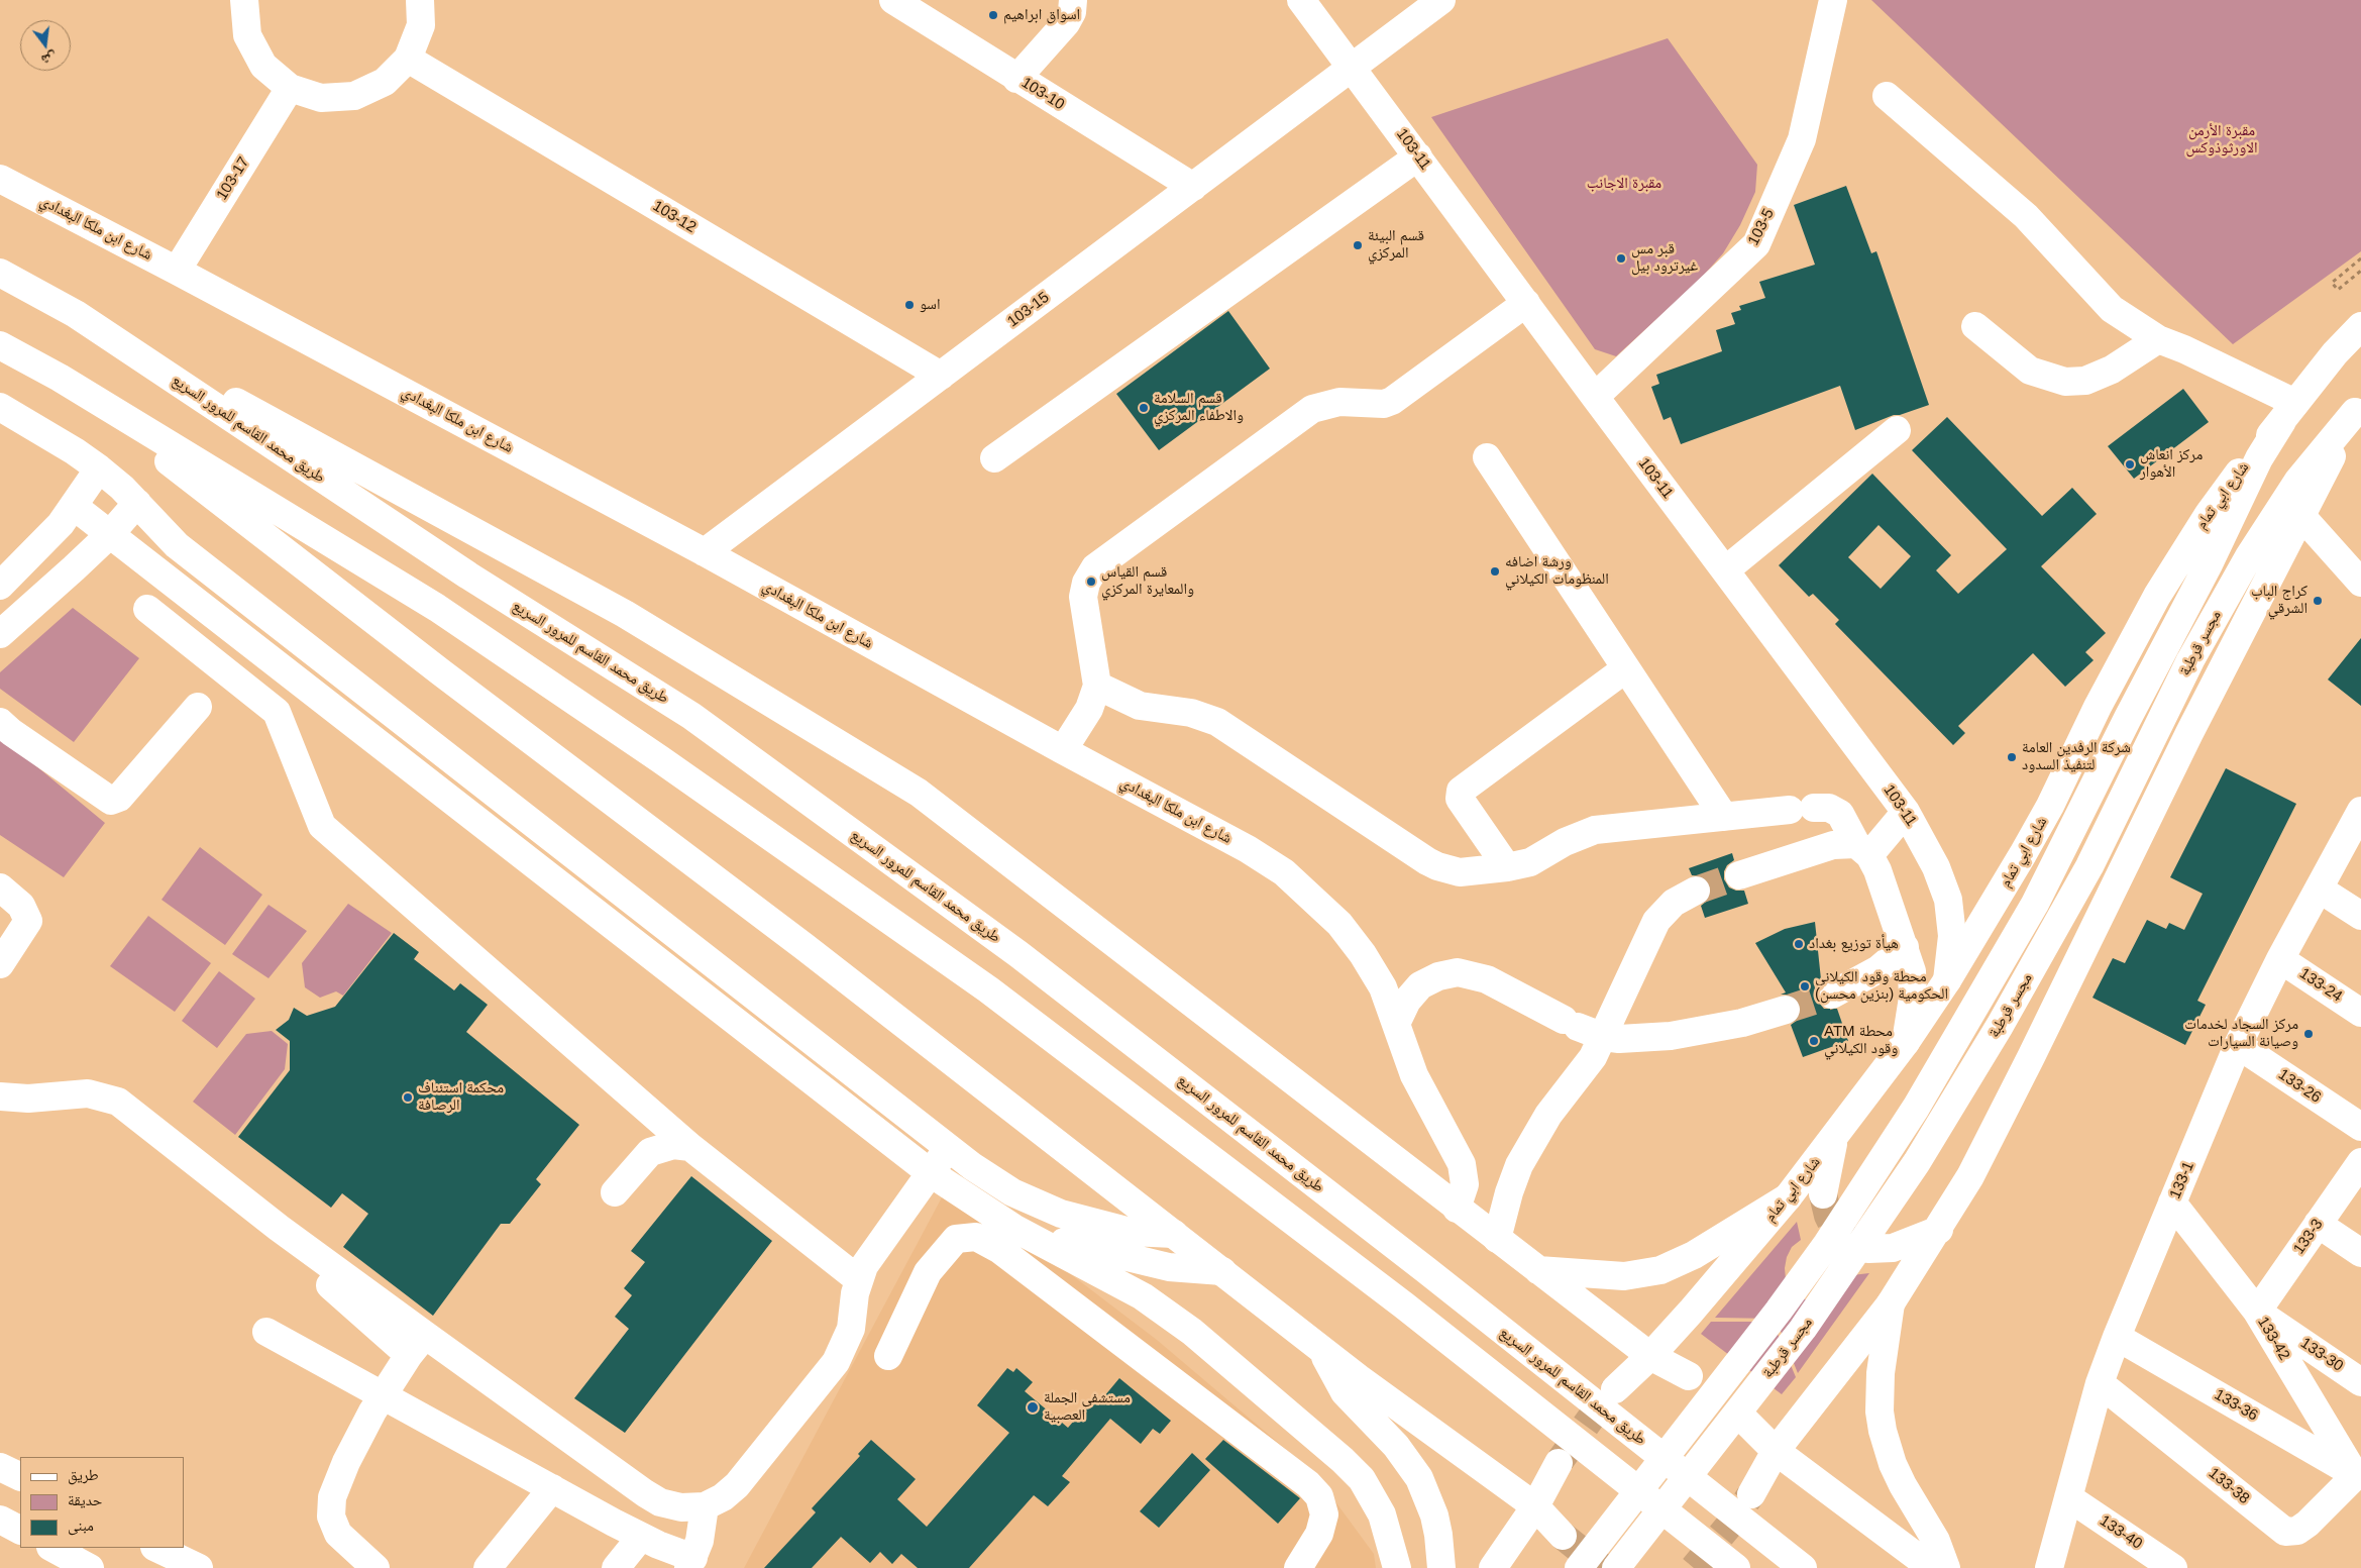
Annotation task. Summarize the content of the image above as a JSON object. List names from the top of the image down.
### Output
{
  "streets": {
    "main road": [
      "103-10",
      "103-11",
      "103-17",
      "103-12",
      "103-5",
      "شارع ابن ملكا البغدادي",
      "103-15",
      "طريق محمد القاسم للمرور السريع",
      "شارع ابي تمام",
      "مجسر قرطبة",
      "133-24",
      "133-26",
      "133-1",
      "133-3",
      "133-42",
      "133-30",
      "133-36",
      "133-38",
      "133-40"
    ]
  },
  "crossings": [
    ["103-10", "103-15"],
    ["103-11", "103-5"],
    ["103-11", "103-15"],
    ["103-11", "شارع ابي تمام"],
    ["103-17", "شارع ابن ملكا البغدادي"],
    ["103-12", "103-15"],
    ["شارع ابن ملكا البغدادي", "103-15"],
    ["شارع ابي تمام", "مجسر قرطبة"],
    ["133-24", "133-1"],
    ["133-26", "133-1"],
    ["133-1", "133-42"],
    ["133-1", "133-36"],
    ["133-1", "133-38"],
    ["133-1", "133-40"],
    ["133-3", "133-42"],
    ["133-3", "133-30"],
    ["133-42", "133-30"],
    ["133-42", "133-36"],
    ["133-42", "133-38"],
    ["133-36", "133-38"]
  ],
  "parks": ["مقبرة الأرمن الاورثوذوكس", "مقبرة الاجانب"],
  "places": [
    "اسواق ابراهيم",
    "قسم البيئة المركزي",
    "قبر مس غيرترود بيل",
    "اسو",
    "قسم السلامة والاطفاء المركزي",
    "مركز انعاش الأهوار",
    "ورشة اضافه المنظومات الكيلاني",
    "قسم القياس والمعايرة المركزي",
    "كراج الباب الشرقي",
    "شركة الرفدين العامة لتنفيذ السدود",
    "هيأة توزيع بغداد",
    "محطة وقود الكيلاني الحكومية (بنزين محسن)",
    "مركز السجاد لخدمات وصيانة السيارات",
    "ATM محطة وقود الكيلاني",
    "محكمة استئناف الرصافة",
    "مستشفى الجملة العصبية"
  ],
  "legend": ["طريق", "حديقة", "مبنى"],
  "north": "bottom"
}
